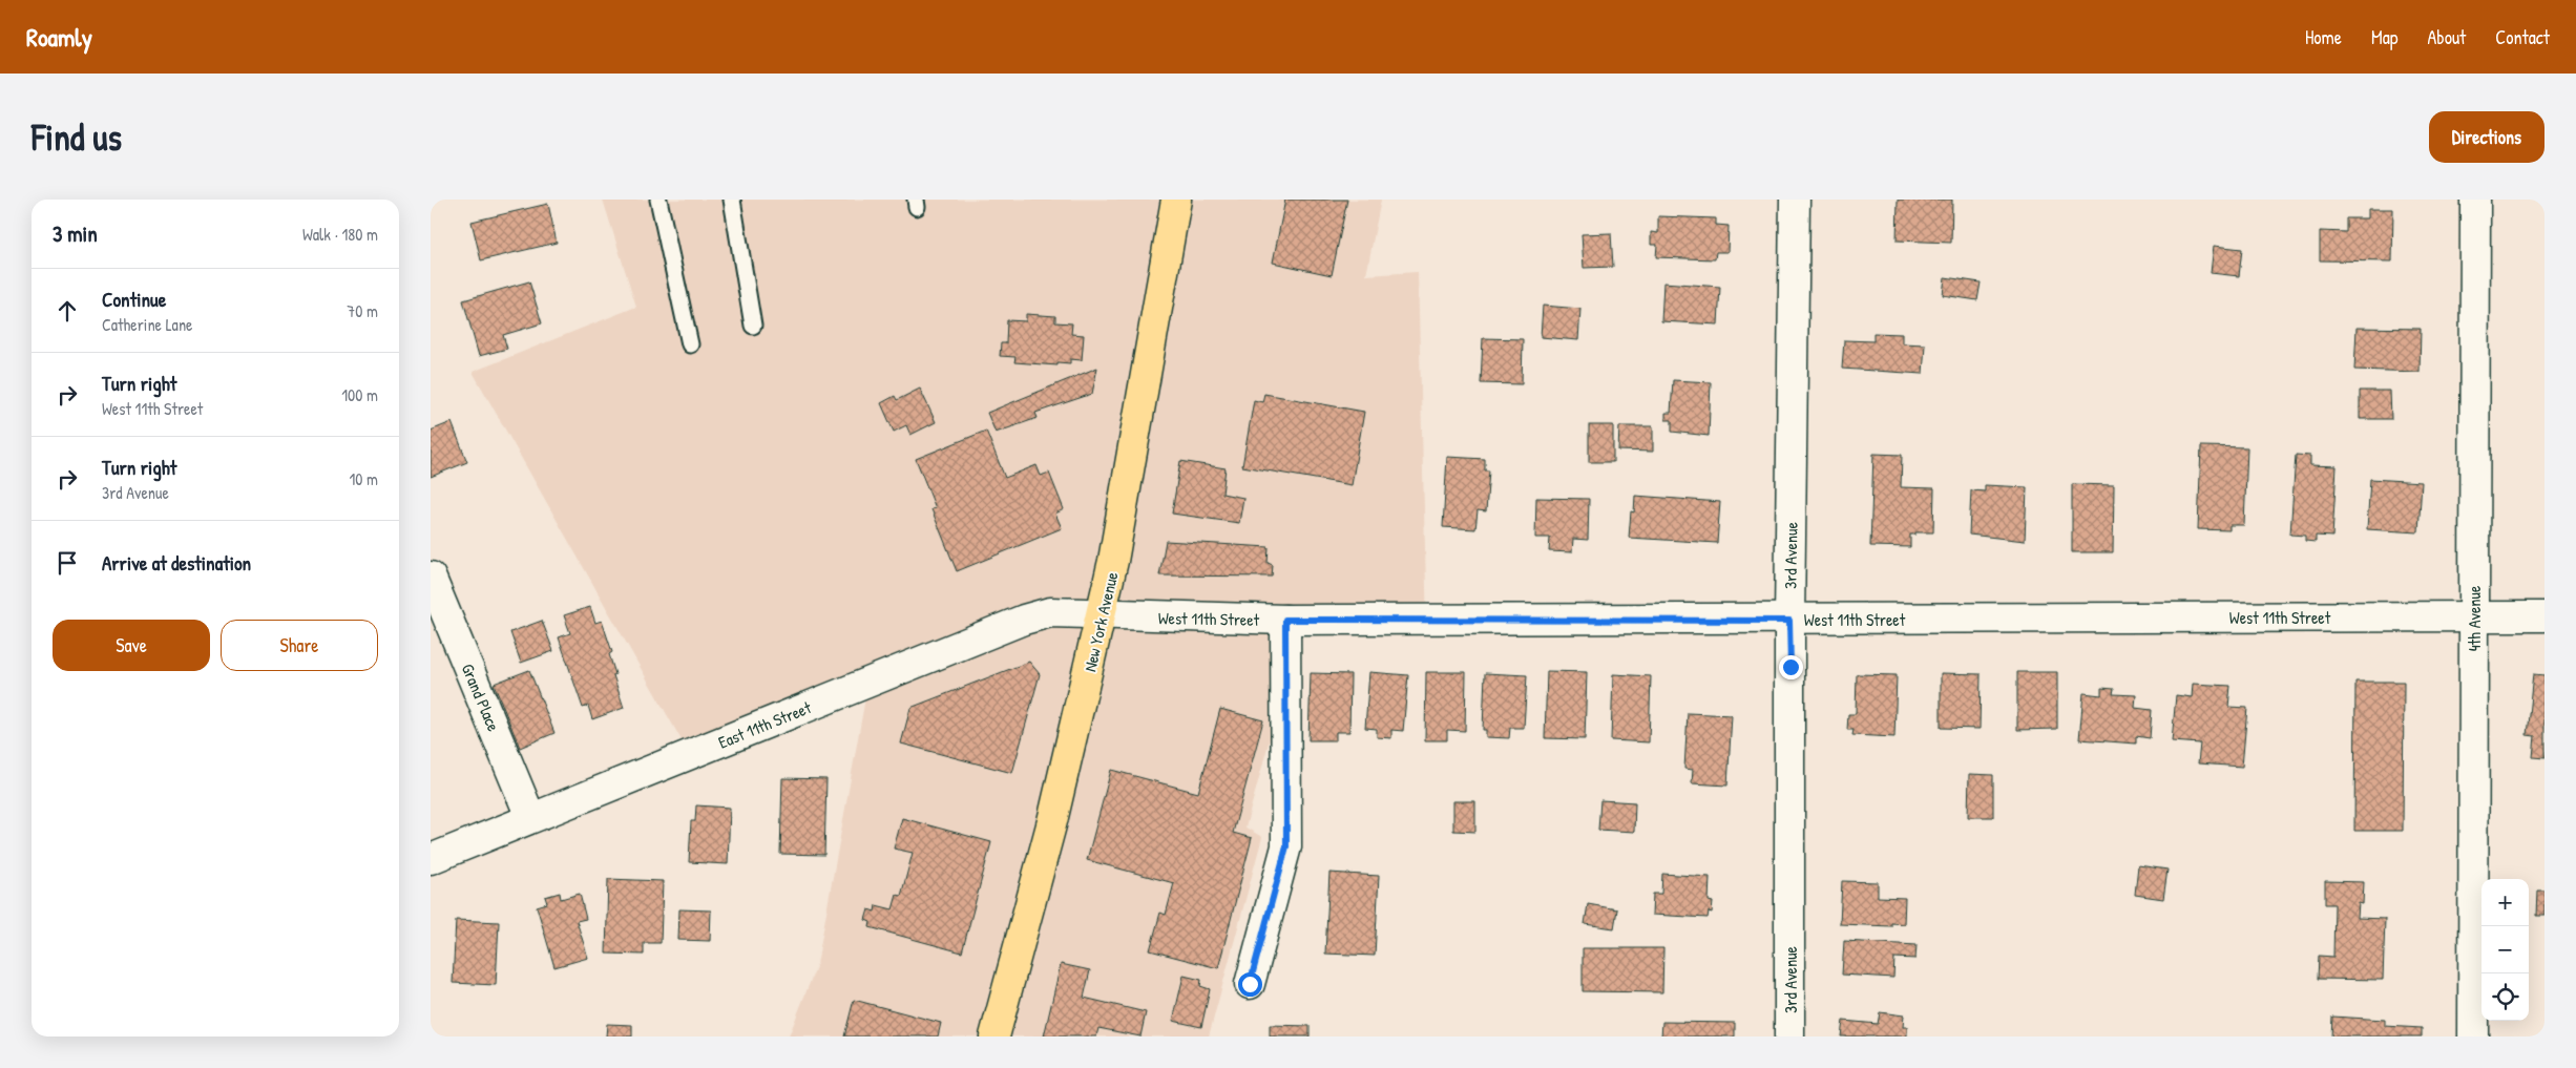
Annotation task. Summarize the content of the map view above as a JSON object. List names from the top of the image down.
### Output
{
  "streets": {
    "main road": ["New York Avenue"],
    "street": [
      "3rd Avenue",
      "West 11th Street",
      "4th Avenue",
      "Grand Place",
      "East 11th Street"
    ]
  },
  "crossings": [
    ["3rd Avenue", "West 11th Street"],
    ["West 11th Street", "4th Avenue"],
    ["West 11th Street", "New York Avenue"],
    ["West 11th Street", "East 11th Street"],
    ["New York Avenue", "East 11th Street"],
    ["Grand Place", "East 11th Street"]
  ],
  "page": {
    "header": "Roamly",
    "nav": [
      "Home",
      "Map",
      "About",
      "Contact"
    ],
    "buttons": [
      "Directions",
      ["Save", "Share"]
    ],
    "title": "Find us",
    "heading": ["3 min", "Walk · 180 m"],
    "list": [
      ["Continue", "Catherine Lane", "70 m"],
      ["Turn right", "West 11th Street", "100 m"],
      ["Turn right", "3rd Avenue", "10 m"],
      "Arrive at destination"
    ],
    "map_buttons": ["+", "−"]
  }
}
